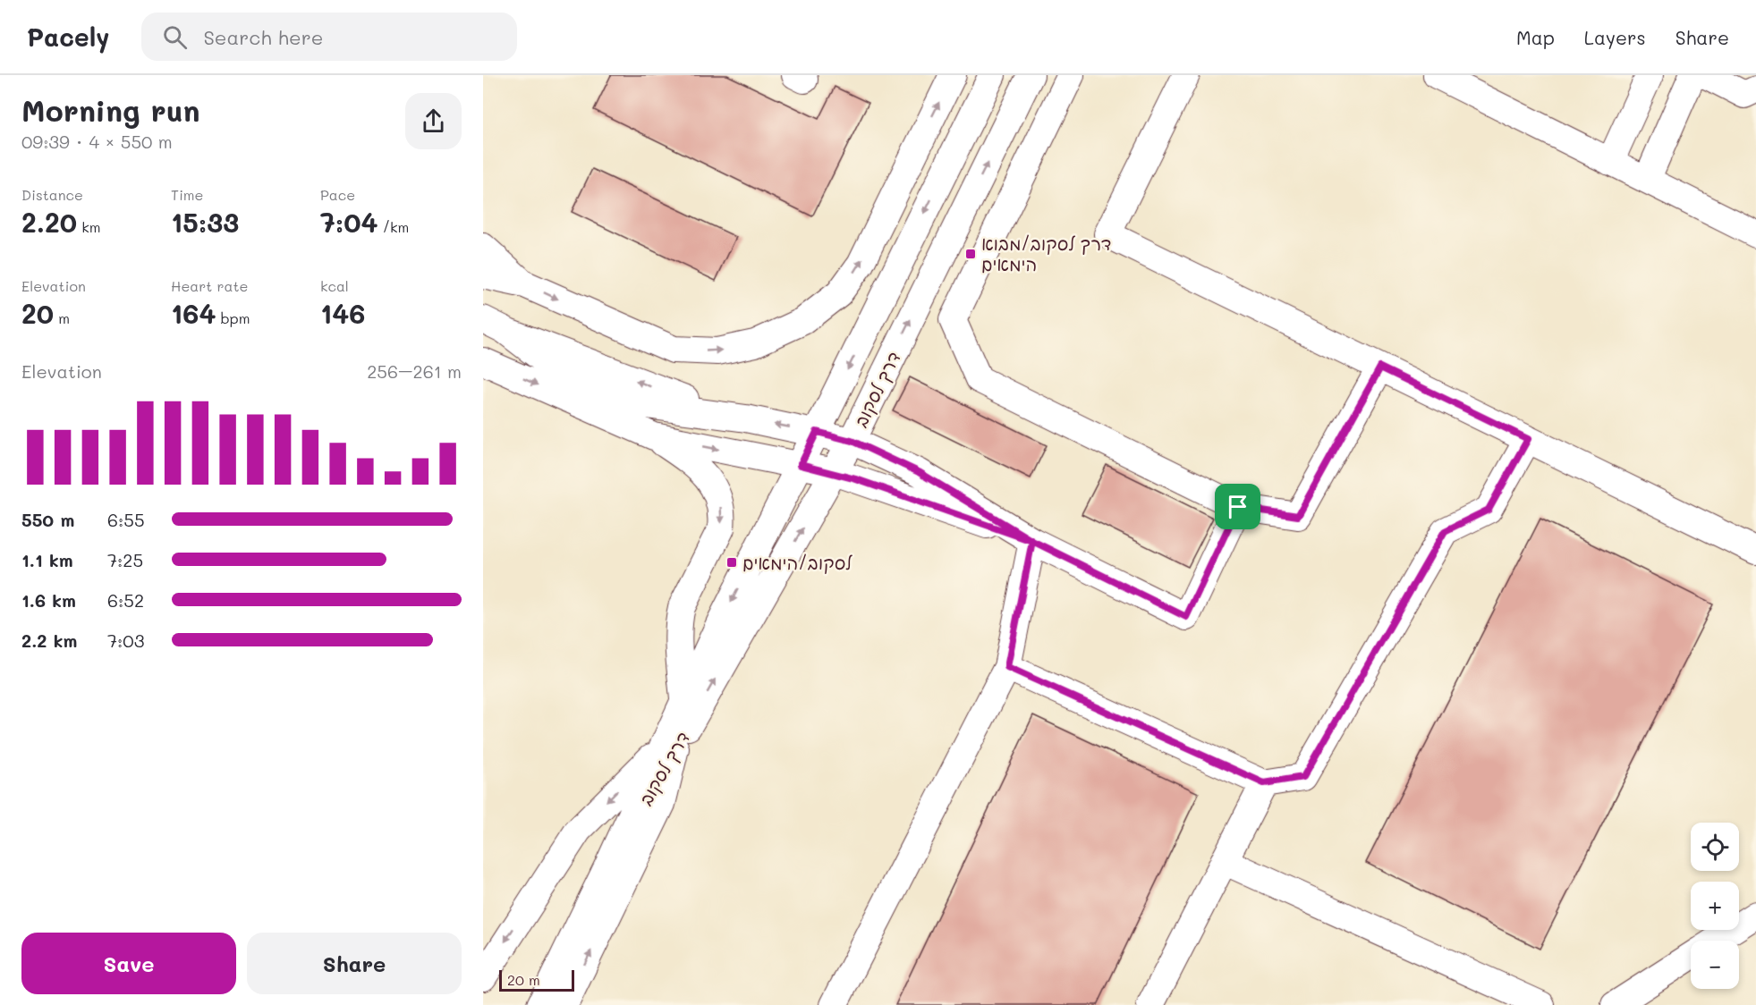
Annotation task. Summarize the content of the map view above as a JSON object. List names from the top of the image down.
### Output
{
  "streets": {
    "street": ["דרך לסקוב"]
  },
  "places": {
    "transit": ["דרך לסקוב/מבוא הימאים", "לסקוב/הימאים"]
  },
  "scale_bar": "20 m",
  "page": {
    "header": "Pacely",
    "search": "Search here",
    "nav": ["Map", "Layers", "Share"],
    "heading": ["Morning run", "09:39 · 4 × 550 m"],
    "stats": [
      ["Distance", "2.20 km"],
      ["Time", "15:33"],
      ["Pace", "7:04 /km"],
      ["Elevation", "20 m"],
      ["Heart rate", "164 bpm"],
      ["kcal", "146"]
    ],
    "chart": ["Elevation", "256–261 m"],
    "list": [
      {
        "name": "550 m",
        "note": "6:55"
      },
      {
        "name": "1.1 km",
        "note": "7:25"
      },
      {
        "name": "1.6 km",
        "note": "6:52"
      },
      {
        "name": "2.2 km",
        "note": "7:03"
      }
    ],
    "map_buttons": ["+", "−"],
    "buttons": ["Save", "Share"],
    "scale": "20 m"
  }
}
